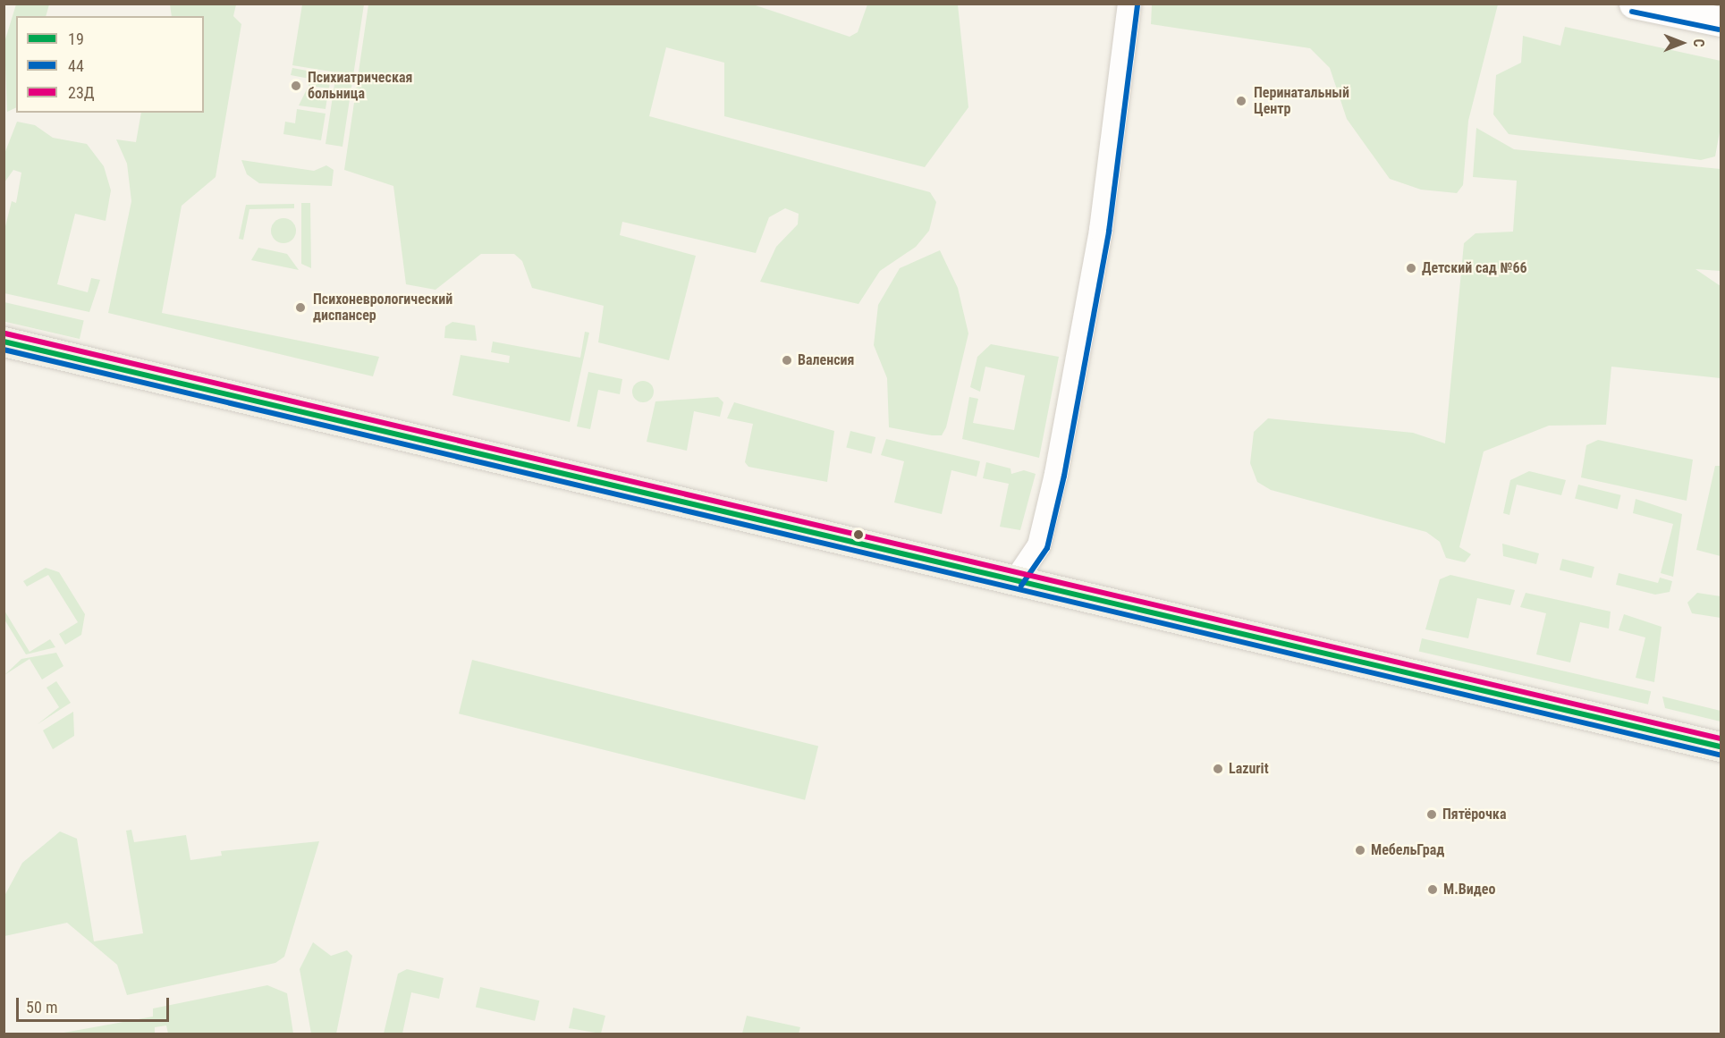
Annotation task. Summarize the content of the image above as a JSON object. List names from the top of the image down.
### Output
{
  "places": [
    "Психиатрическая больница",
    "Перинатальный Центр",
    "Детский сад №66",
    "Психоневрологический диспансер",
    "Валенсия",
    "Lazurit",
    "Пятёрочка",
    "МебельГрад",
    "М.Видео"
  ],
  "lines": ["transit line 44", "transit line 23Д", "transit line 19"],
  "legend": ["19", "44", "23Д"],
  "scale_bar": "50 m",
  "north": "right"
}
